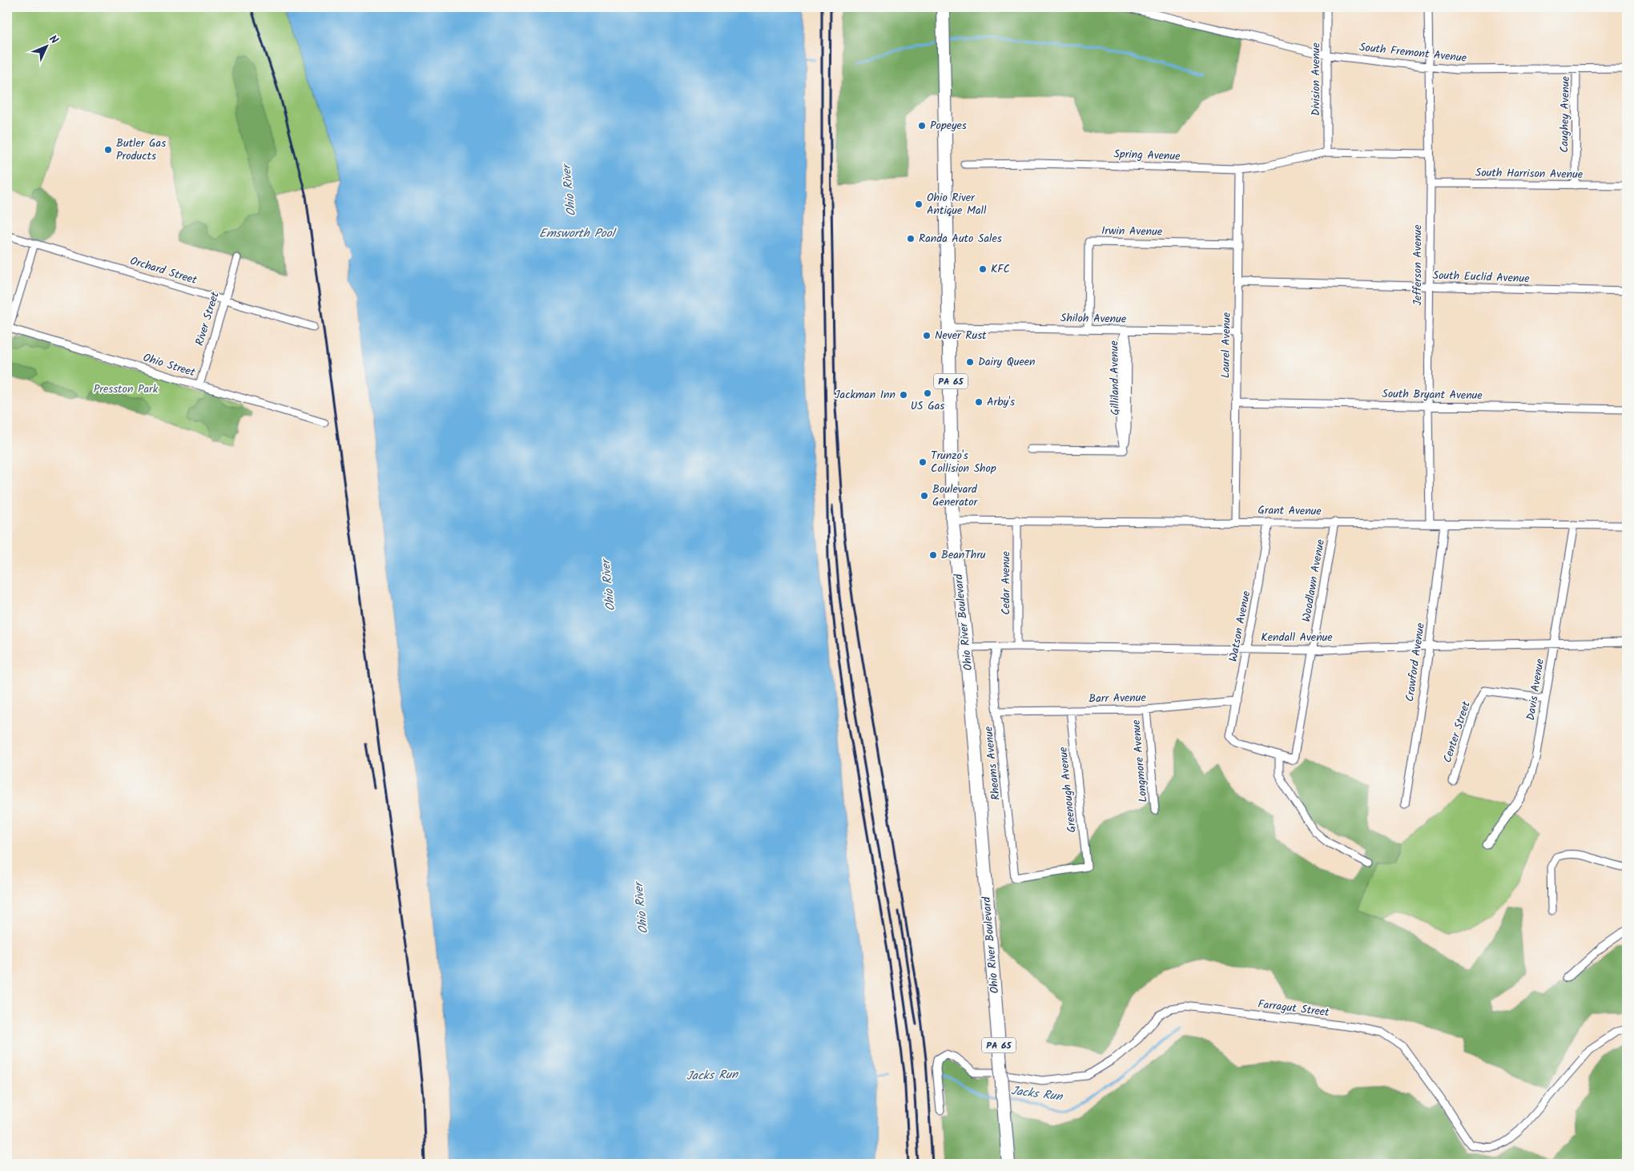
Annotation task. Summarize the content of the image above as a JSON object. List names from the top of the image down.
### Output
{
  "streets": {
    "highway": ["PA 65", "Ohio River Boulevard"],
    "street": [
      "South Fremont Avenue",
      "Division Avenue",
      "Caughey Avenue",
      "Spring Avenue",
      "South Harrison Avenue",
      "Irwin Avenue",
      "Jefferson Avenue",
      "Orchard Street",
      "South Euclid Avenue",
      "River Street",
      "Shiloh Avenue",
      "Laurel Avenue",
      "Ohio Street",
      "Gilliland Avenue",
      "South Bryant Avenue",
      "Grant Avenue",
      "Woodlawn Avenue",
      "Cedar Avenue",
      "Watson Avenue",
      "Kendall Avenue",
      "Crawford Avenue",
      "Davis Avenue",
      "Barr Avenue",
      "Center Street",
      "Longmore Avenue",
      "Rheams Avenue",
      "Greenough Avenue",
      "Farragut Street"
    ]
  },
  "crossings": [
    ["South Fremont Avenue", "Division Avenue"],
    ["South Fremont Avenue", "Caughey Avenue"],
    ["South Fremont Avenue", "Jefferson Avenue"],
    ["Division Avenue", "Spring Avenue"],
    ["Caughey Avenue", "South Harrison Avenue"],
    ["Spring Avenue", "Laurel Avenue"],
    ["South Harrison Avenue", "Jefferson Avenue"],
    ["Irwin Avenue", "Shiloh Avenue"],
    ["Irwin Avenue", "Laurel Avenue"],
    ["Jefferson Avenue", "South Euclid Avenue"],
    ["Jefferson Avenue", "South Bryant Avenue"],
    ["Jefferson Avenue", "Grant Avenue"],
    ["Orchard Street", "River Street"],
    ["South Euclid Avenue", "Laurel Avenue"],
    ["River Street", "Ohio Street"],
    ["Shiloh Avenue", "Laurel Avenue"],
    ["Shiloh Avenue", "Gilliland Avenue"],
    ["Shiloh Avenue", "Ohio River Boulevard"],
    ["Laurel Avenue", "South Bryant Avenue"],
    ["Laurel Avenue", "Grant Avenue"],
    ["Grant Avenue", "Woodlawn Avenue"],
    ["Grant Avenue", "Cedar Avenue"],
    ["Grant Avenue", "Ohio River Boulevard"],
    ["Grant Avenue", "Watson Avenue"],
    ["Grant Avenue", "Crawford Avenue"],
    ["Grant Avenue", "Davis Avenue"],
    ["Woodlawn Avenue", "Watson Avenue"],
    ["Woodlawn Avenue", "Kendall Avenue"],
    ["Cedar Avenue", "Kendall Avenue"],
    ["Ohio River Boulevard", "Kendall Avenue"],
    ["Watson Avenue", "Kendall Avenue"],
    ["Watson Avenue", "Barr Avenue"],
    ["Kendall Avenue", "Crawford Avenue"],
    ["Kendall Avenue", "Davis Avenue"],
    ["Kendall Avenue", "Rheams Avenue"],
    ["Davis Avenue", "Center Street"],
    ["Barr Avenue", "Longmore Avenue"],
    ["Barr Avenue", "Rheams Avenue"],
    ["Barr Avenue", "Greenough Avenue"],
    ["Rheams Avenue", "Greenough Avenue"]
  ],
  "water": ["Ohio River", "Emsworth Pool", "Jacks Run"],
  "parks": ["Presston Park"],
  "places": [
    "Popeyes",
    "Butler Gas Products",
    "Ohio River Antique Mall",
    "Randa Auto Sales",
    "KFC",
    "Never Rust",
    "Dairy Queen",
    "US Gas",
    "Jackman Inn",
    "Arby's",
    "Trunzo's Collision Shop",
    "Boulevard Generator",
    "BeanThru"
  ],
  "north": "top right"
}
